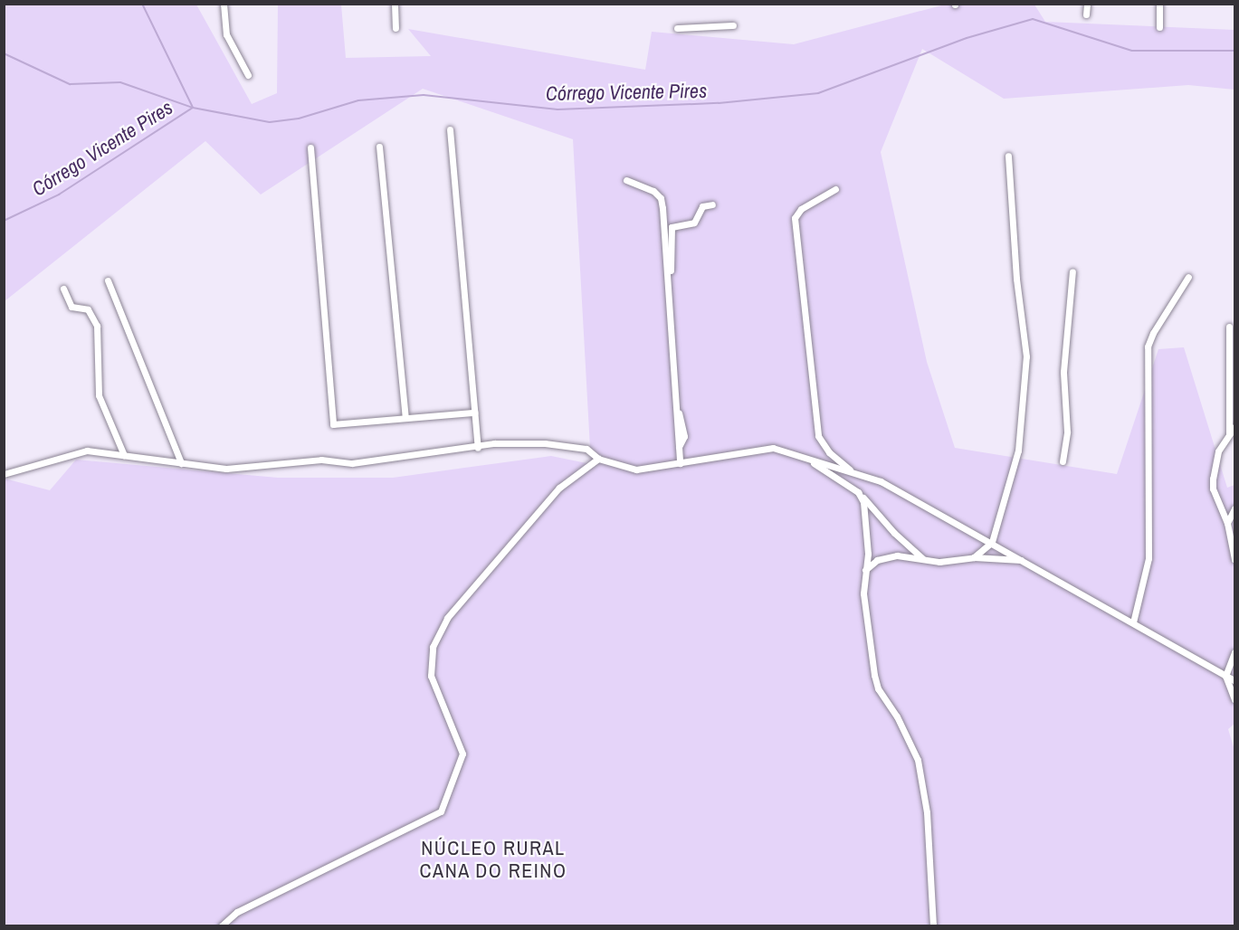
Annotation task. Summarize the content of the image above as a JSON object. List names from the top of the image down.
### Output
{
  "districts": ["NÚCLEO RURAL CANA DO REINO"],
  "water": ["Córrego Vicente Pires"]
}
